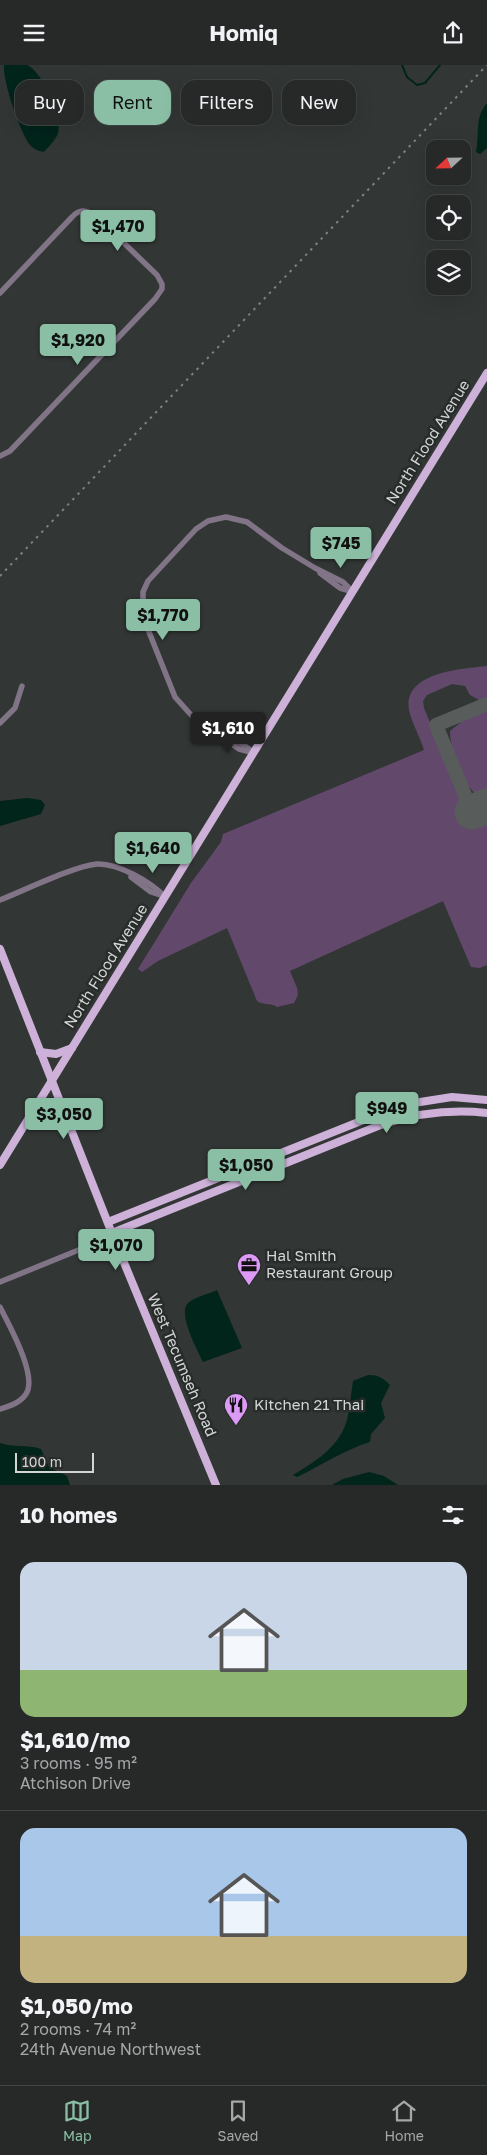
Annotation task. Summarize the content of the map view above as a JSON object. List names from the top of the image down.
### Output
{
  "streets": {
    "main road": ["North Flood Avenue", "West Tecumseh Road"]
  },
  "crossings": [
    ["North Flood Avenue", "West Tecumseh Road"]
  ],
  "places": {
    "office": ["Hal Smith Restaurant Group"],
    "restaurant": ["Kitchen 21 Thai"]
  },
  "scale_bar": "100 m",
  "north": "left",
  "page": {
    "header": "Homiq",
    "chip": [
      "Buy",
      "Rent",
      "Filters",
      "New"
    ],
    "price": [
      "$1,470",
      "$1,920",
      "$745",
      "$1,770",
      "$1,610",
      "$1,640",
      "$949",
      "$3,050",
      "$1,050",
      "$1,070"
    ],
    "scale": "100 m",
    "heading": "10 homes",
    "list": [
      {
        "name": "$1,610/mo",
        "note": "3 rooms · 95 m² · Atchison Drive"
      },
      {
        "name": "$1,050/mo",
        "note": "2 rooms · 74 m² · 24th Avenue Northwest"
      }
    ],
    "tabs": ["Map", "Saved", "Home"]
  }
}
